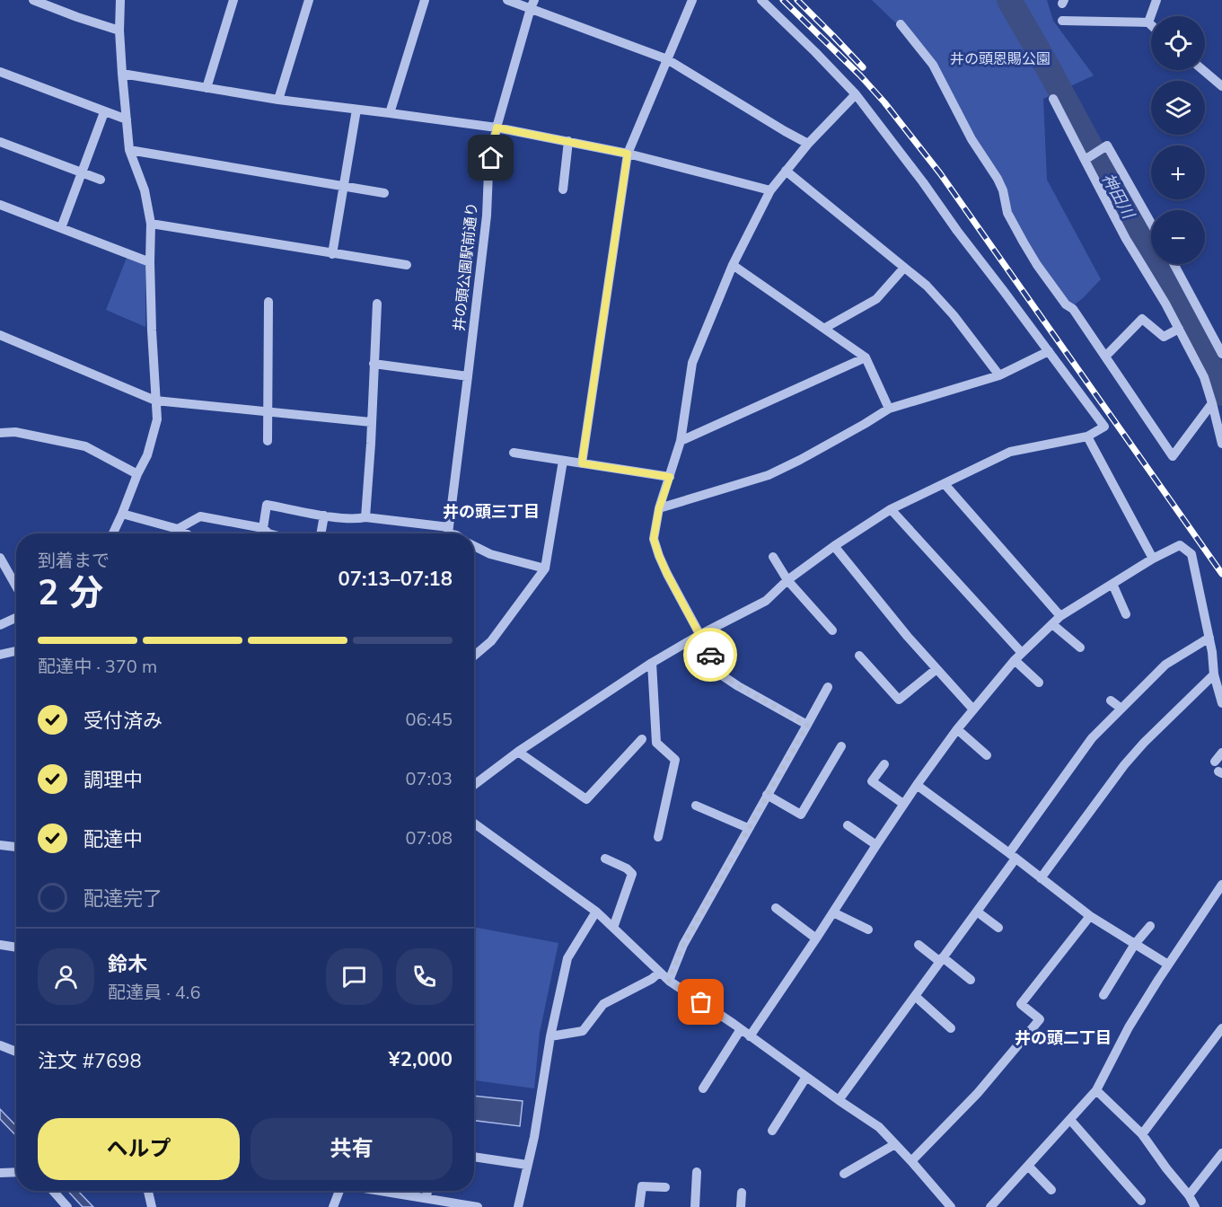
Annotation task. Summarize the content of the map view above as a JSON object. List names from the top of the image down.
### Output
{
  "streets": {
    "street": ["井の頭公園駅前通り"]
  },
  "districts": ["井の頭三丁目", "井の頭二丁目"],
  "water": ["神田川"],
  "parks": ["井の頭恩賜公園"],
  "page": {
    "map_buttons": ["+", "−"],
    "heading": ["2 分", "到着まで", "07:13–07:18"],
    "panel": [
      "鈴木",
      "配達員 · 4.6",
      "注文 #7698",
      "¥2,000"
    ],
    "bar": "配達中 · 370 m",
    "list": [
      ["受付済み", "06:45"],
      ["調理中", "07:03"],
      ["配達中", "07:08"],
      "配達完了"
    ],
    "buttons": ["ヘルプ", "共有"]
  }
}
